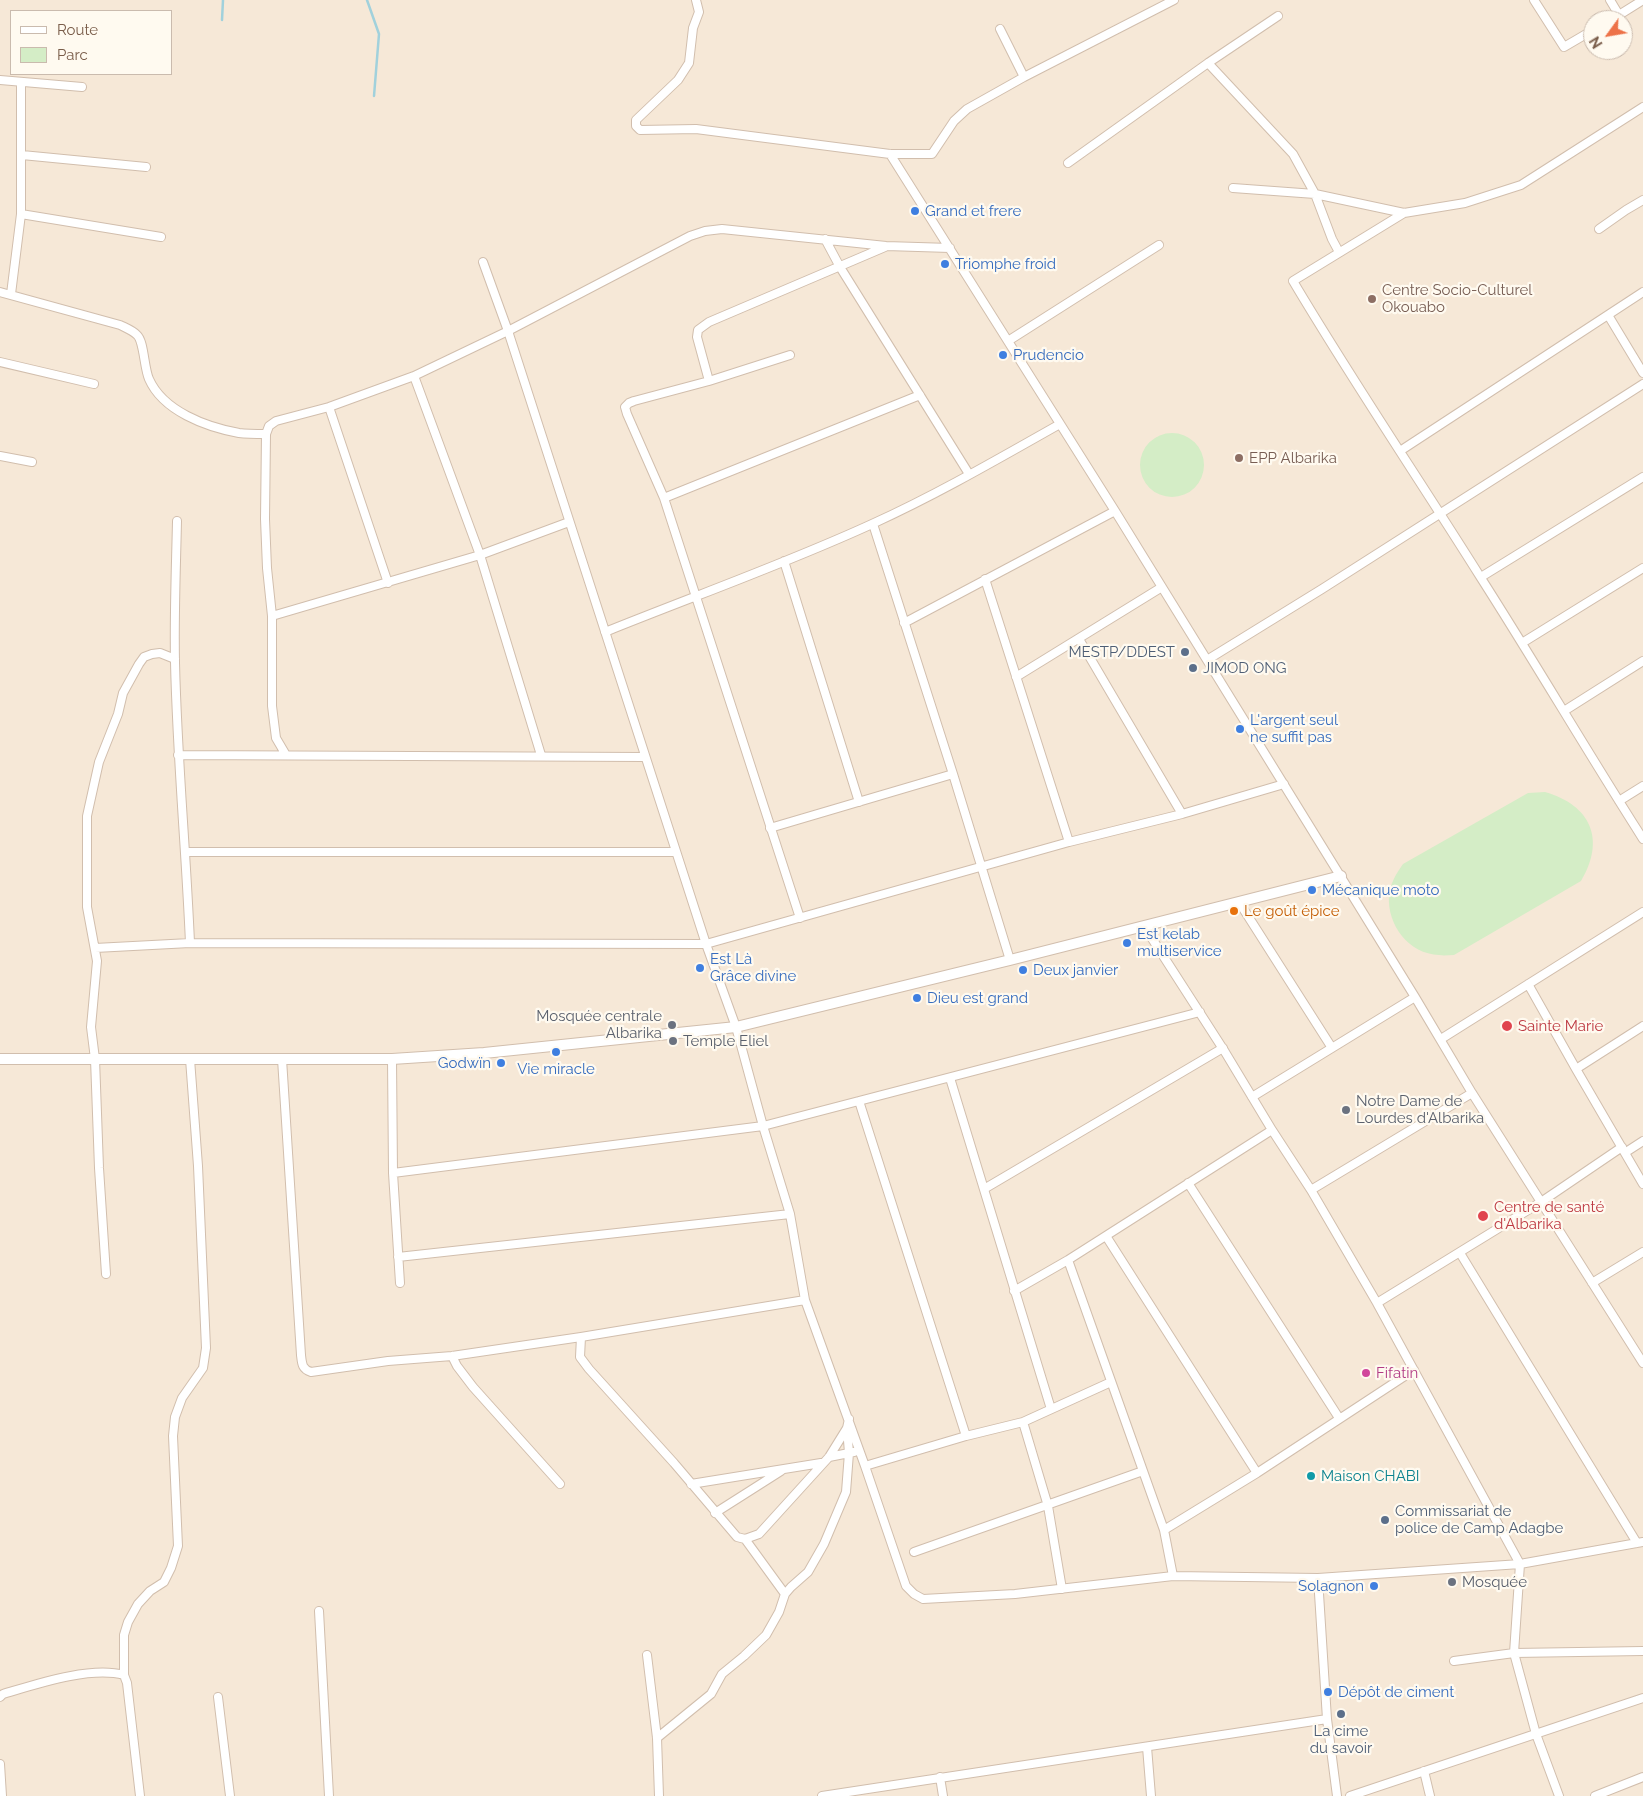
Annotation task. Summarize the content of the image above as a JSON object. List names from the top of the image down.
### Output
{
  "places": [
    "Grand et frere",
    "Triomphe froid",
    "Centre Socio-Culturel Okouabo",
    "Prudencio",
    "EPP Albarika",
    "MESTP/DDEST",
    "JIMOD ONG",
    "L'argent seul ne suffit pas",
    "Mécanique moto",
    "Le goût épice",
    "Est kelab multiservice",
    "Est Là Grâce divine",
    "Deux janvier",
    "Dieu est grand",
    "Mosquée centrale Albarika",
    "Sainte Marie",
    "Temple Eliel",
    "Vie miracle",
    "Godwïn",
    "Notre Dame de Lourdes d'Albarika",
    "Centre de santé d'Albarika",
    "Fifatin",
    "Maison CHABI",
    "Commissariat de police de Camp Adagbe",
    "Mosquée",
    "Solagnon",
    "Dépôt de ciment",
    "La cime du savoir"
  ],
  "legend": ["Route", "Parc"],
  "north": "bottom left"
}
